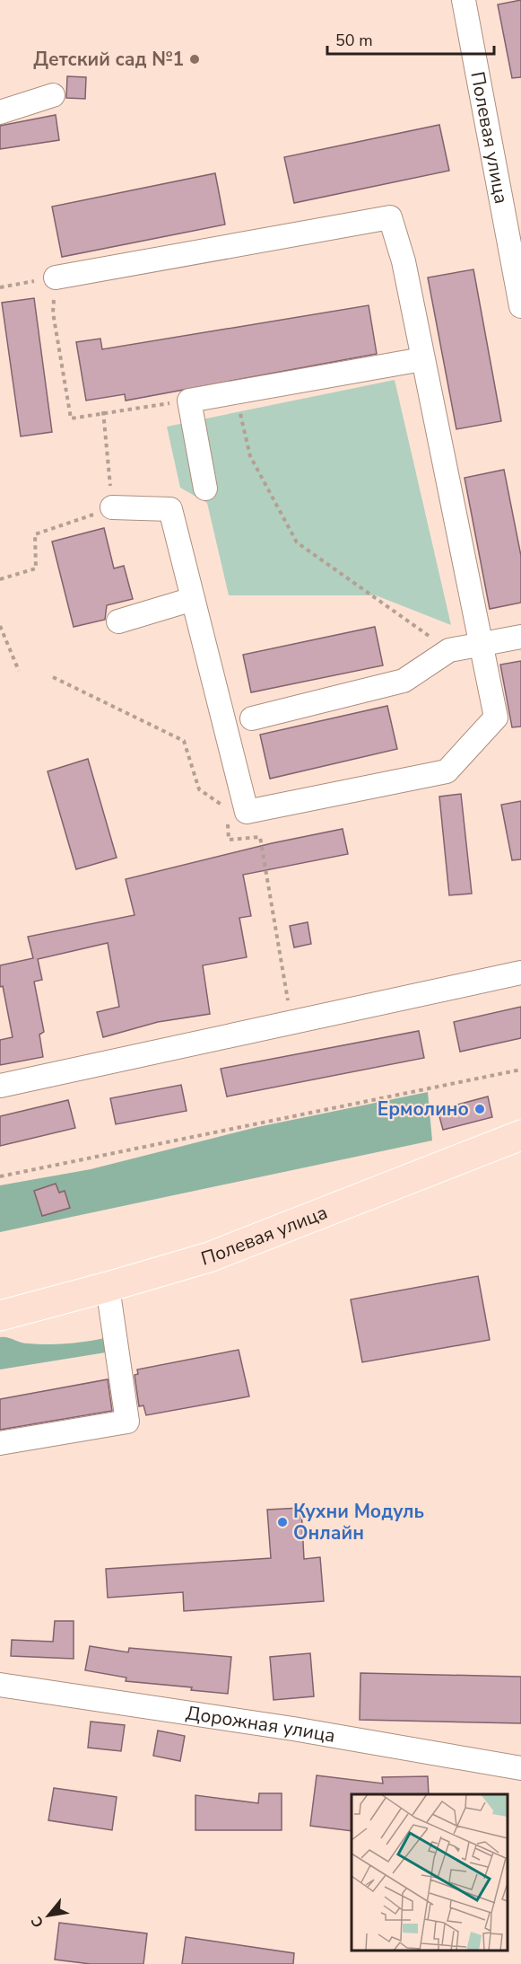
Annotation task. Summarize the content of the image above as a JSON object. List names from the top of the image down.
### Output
{
  "streets": {
    "main road": ["Полевая улица"],
    "street": ["Дорожная улица"]
  },
  "places": ["Детский сад №1", "Ермолино", "Кухни Модуль Онлайн"],
  "scale_bar": "50 m",
  "north": "bottom left"
}
